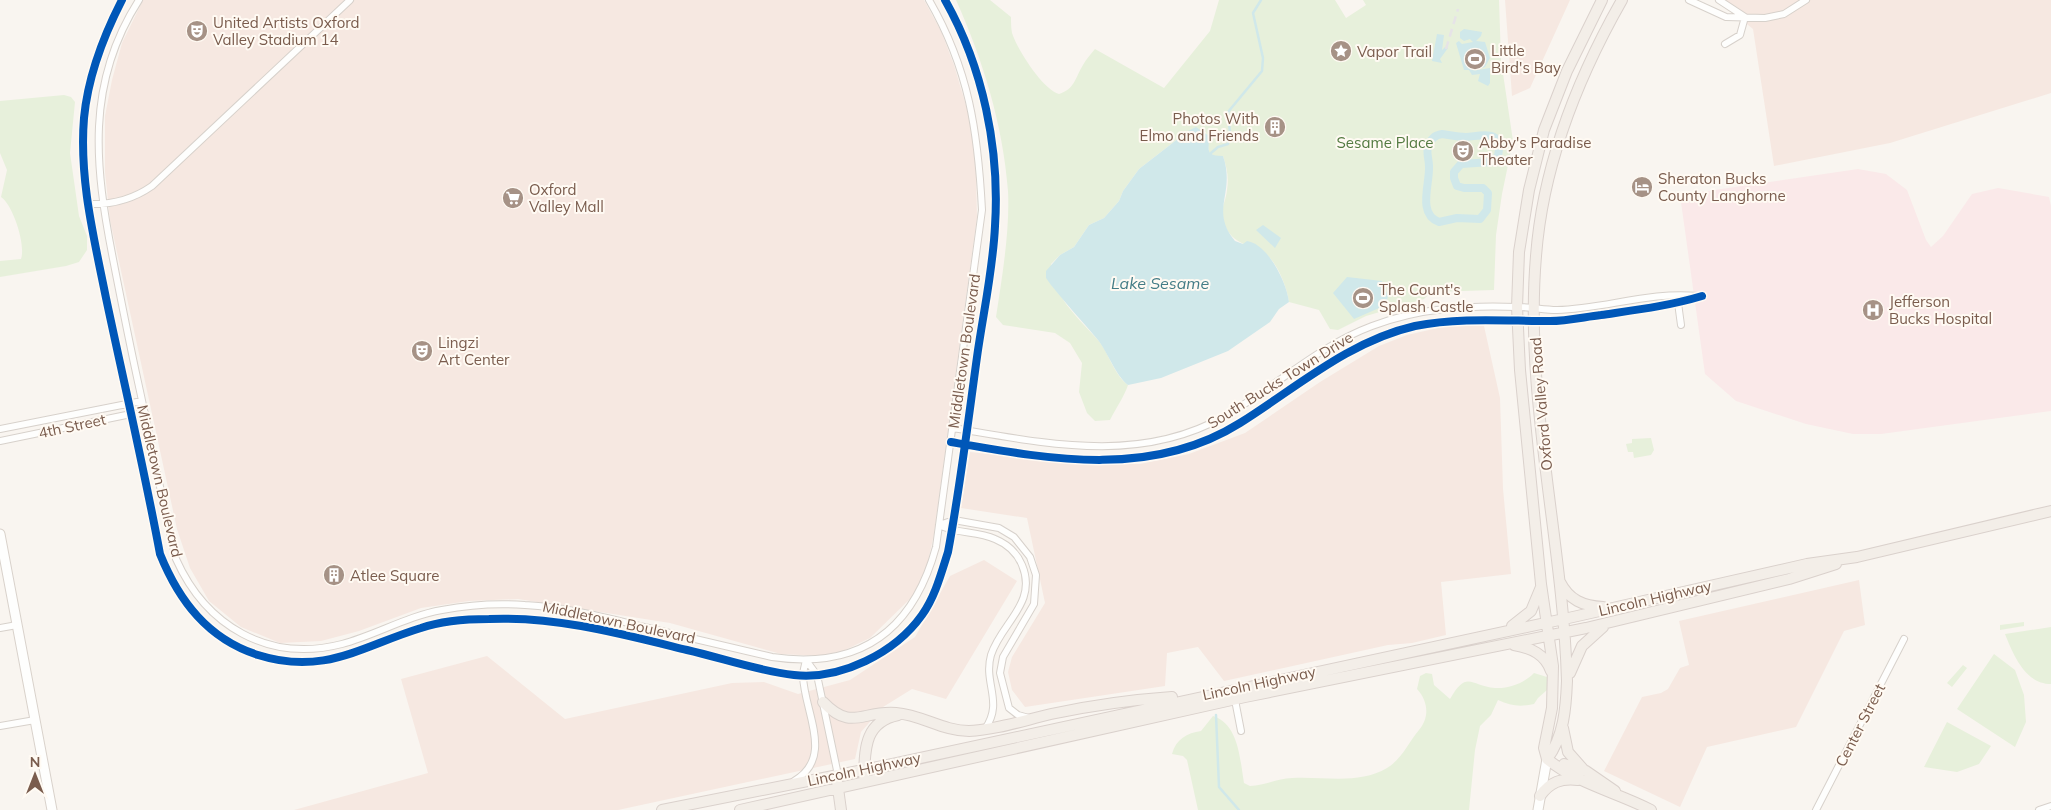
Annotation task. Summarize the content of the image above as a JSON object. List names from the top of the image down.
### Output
{
  "streets": {
    "main road": ["Oxford Valley Road", "Lincoln Highway"],
    "street": [
      "Middletown Boulevard",
      "South Bucks Town Drive",
      "4th Street",
      "Center Street"
    ]
  },
  "crossings": [
    ["Middletown Boulevard", "South Bucks Town Drive"],
    ["Middletown Boulevard", "4th Street"],
    ["South Bucks Town Drive", "Oxford Valley Road"],
    ["Oxford Valley Road", "Lincoln Highway"]
  ],
  "water": ["Lake Sesame"],
  "parks": ["Sesame Place"],
  "places": {
    "theatre": ["United Artists Oxford Valley Stadium 14", "Abby's Paradise Theater", "Lingzi Art Center"],
    "place": ["Vapor Trail"],
    "sports": ["Little Bird's Bay", "The Count's Splash Castle"],
    "building": ["Photos With Elmo and Friends", "Atlee Square"],
    "hotel": ["Sheraton Bucks County Langhorne"],
    "supermarket": ["Oxford Valley Mall"],
    "hospital": ["Jefferson Bucks Hospital"]
  },
  "north": "top"
}
